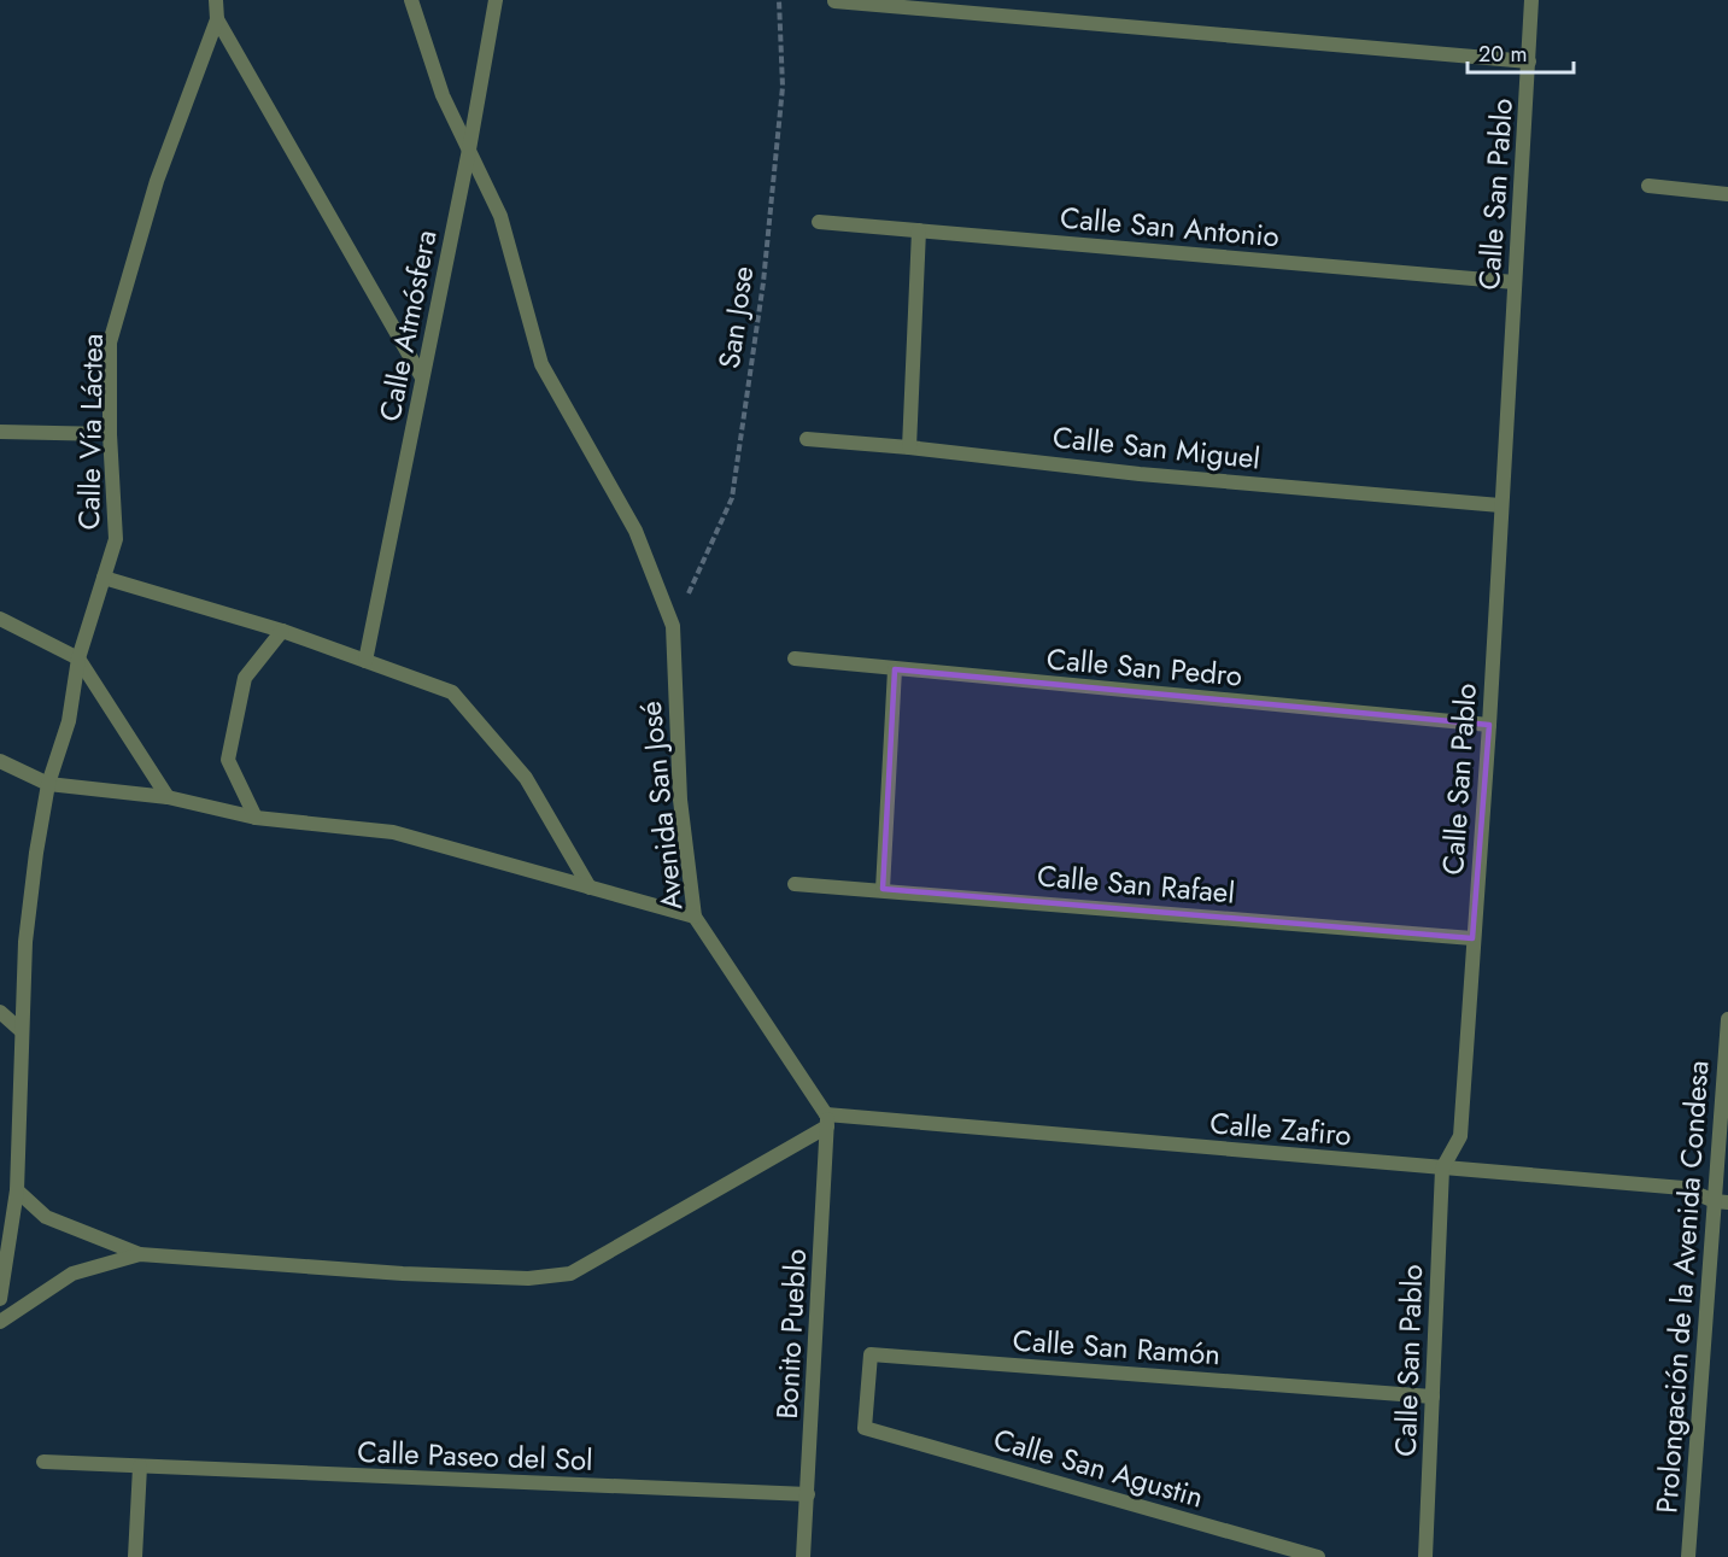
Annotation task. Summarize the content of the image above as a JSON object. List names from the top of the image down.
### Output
{
  "streets": {
    "street": [
      "Calle San Pablo",
      "Calle San Antonio",
      "Calle Atmósfera",
      "Calle Vía Láctea",
      "Calle San Miguel",
      "Calle San Pedro",
      "Avenida San José",
      "Calle San Rafael",
      "Calle Zafiro",
      "Prolongación de la Avenida Condesa",
      "Bonito Pueblo",
      "Calle San Ramón",
      "Calle Paseo del Sol",
      "Calle San Agustin"
    ],
    "path": ["San Jose"]
  },
  "crossings": [
    ["Calle San Pablo", "Calle San Antonio"],
    ["Calle San Pablo", "Calle San Miguel"],
    ["Calle San Pablo", "Calle San Pedro"],
    ["Calle San Pablo", "Calle San Rafael"],
    ["Calle San Pablo", "Calle Zafiro"],
    ["Calle San Pablo", "Calle San Ramón"],
    ["San Jose", "Avenida San José"],
    ["Calle Atmósfera", "Avenida San José"],
    ["Avenida San José", "Calle Zafiro"],
    ["Avenida San José", "Bonito Pueblo"],
    ["Calle Zafiro", "Prolongación de la Avenida Condesa"],
    ["Calle Zafiro", "Bonito Pueblo"],
    ["Bonito Pueblo", "Calle Paseo del Sol"],
    ["Calle San Ramón", "Calle San Agustin"]
  ],
  "scale_bar": "20 m"
}
